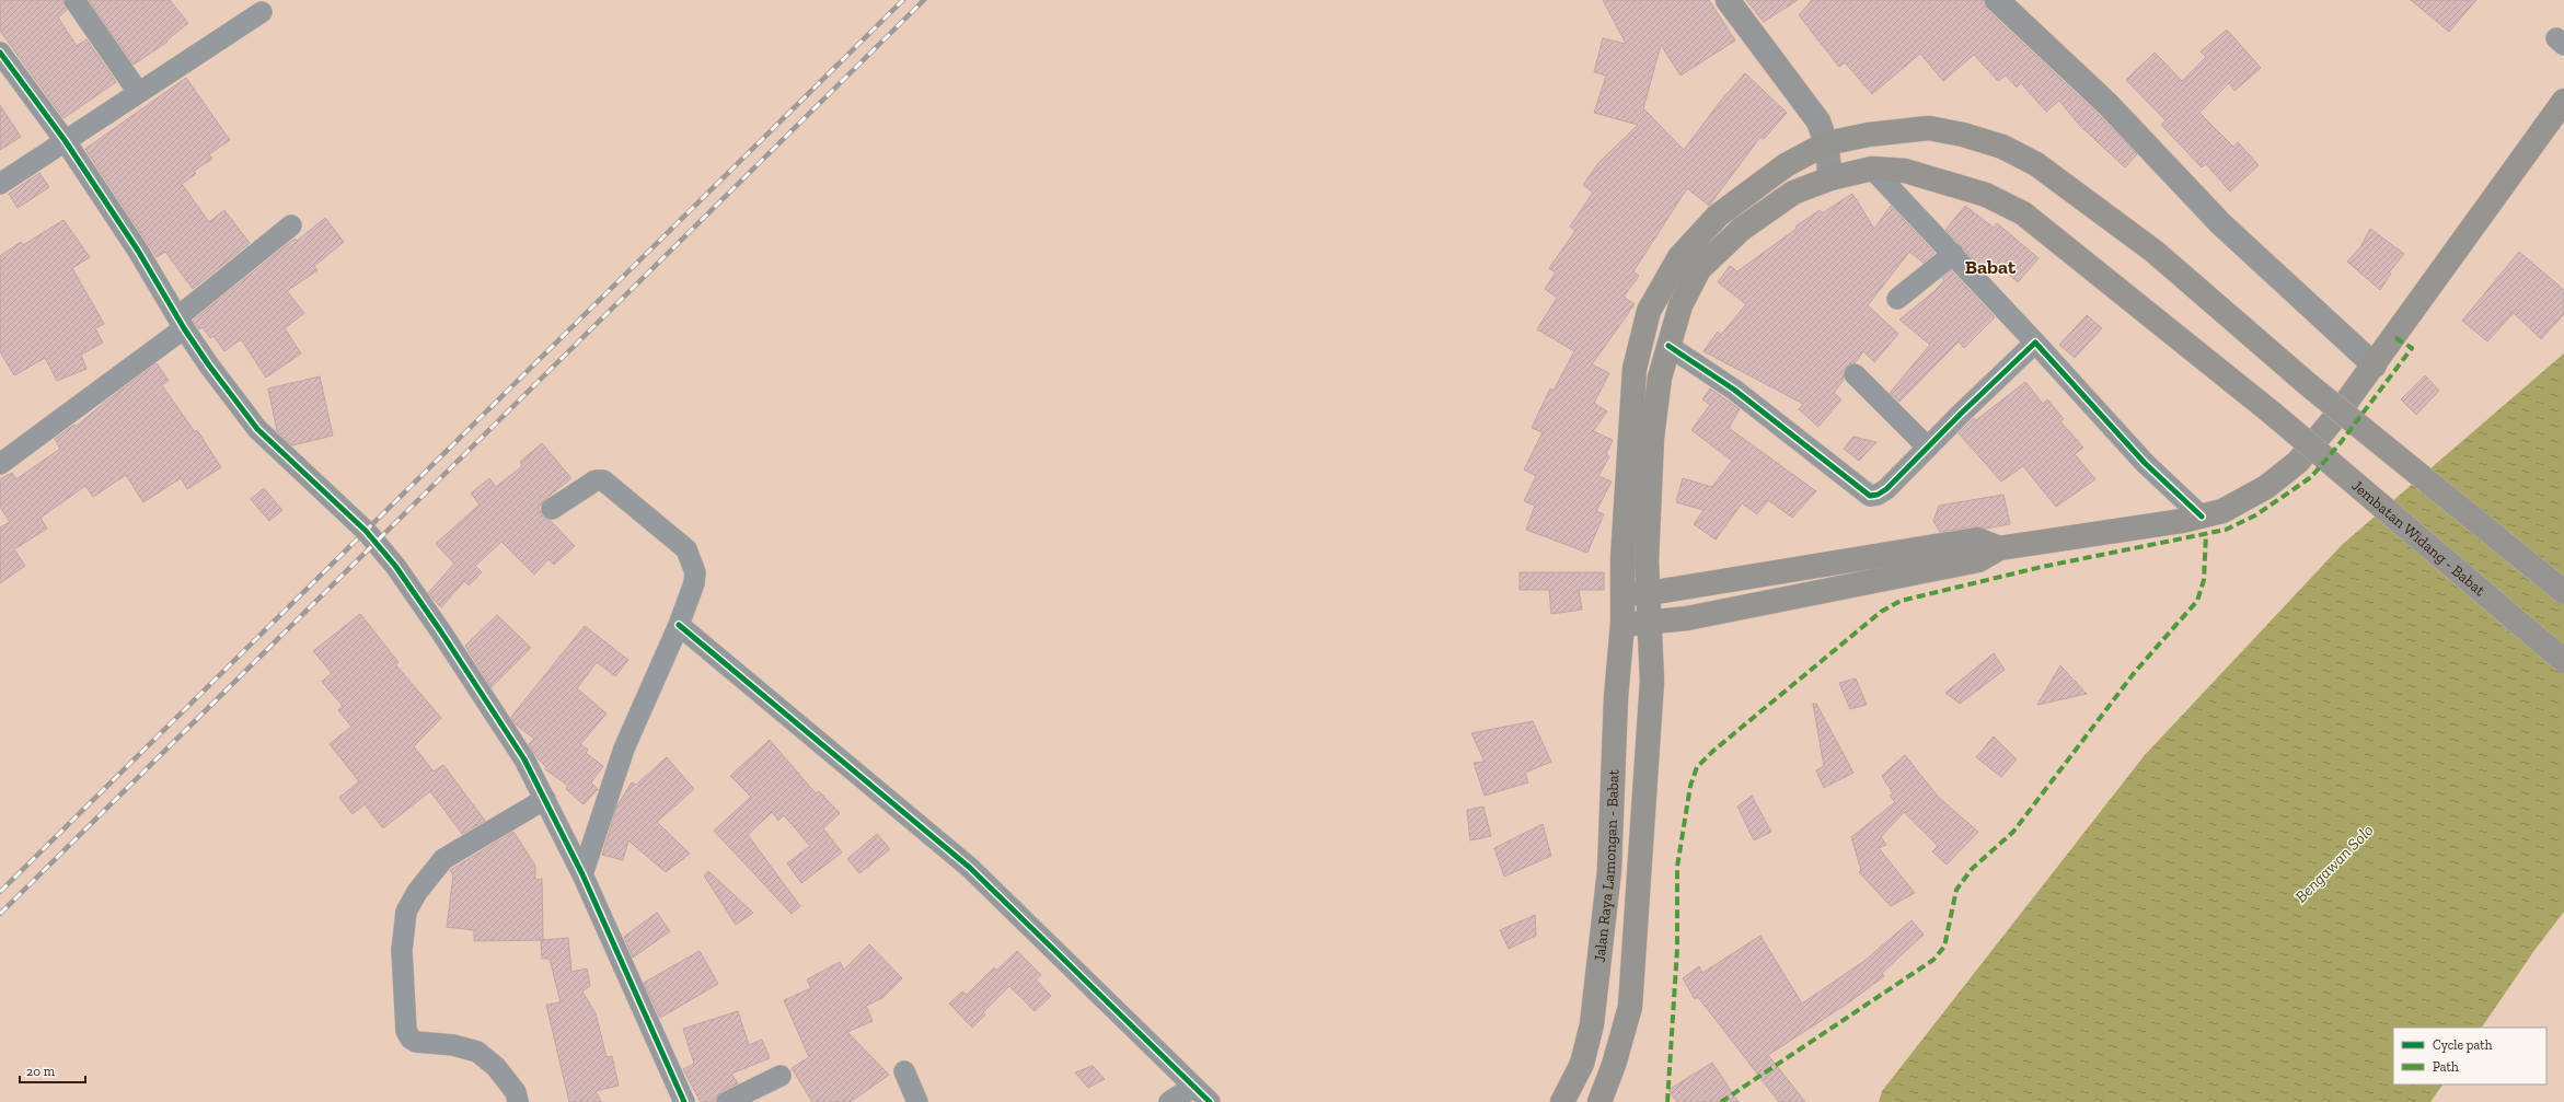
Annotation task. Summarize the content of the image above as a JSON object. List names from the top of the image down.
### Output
{
  "streets": {
    "highway": ["Jembatan Widang - Babat", "Jalan Raya Lamongan - Babat"]
  },
  "districts": ["Babat"],
  "water": ["Bengawan Solo"],
  "legend": ["Cycle path", "Path"],
  "scale_bar": "20 m"
}
